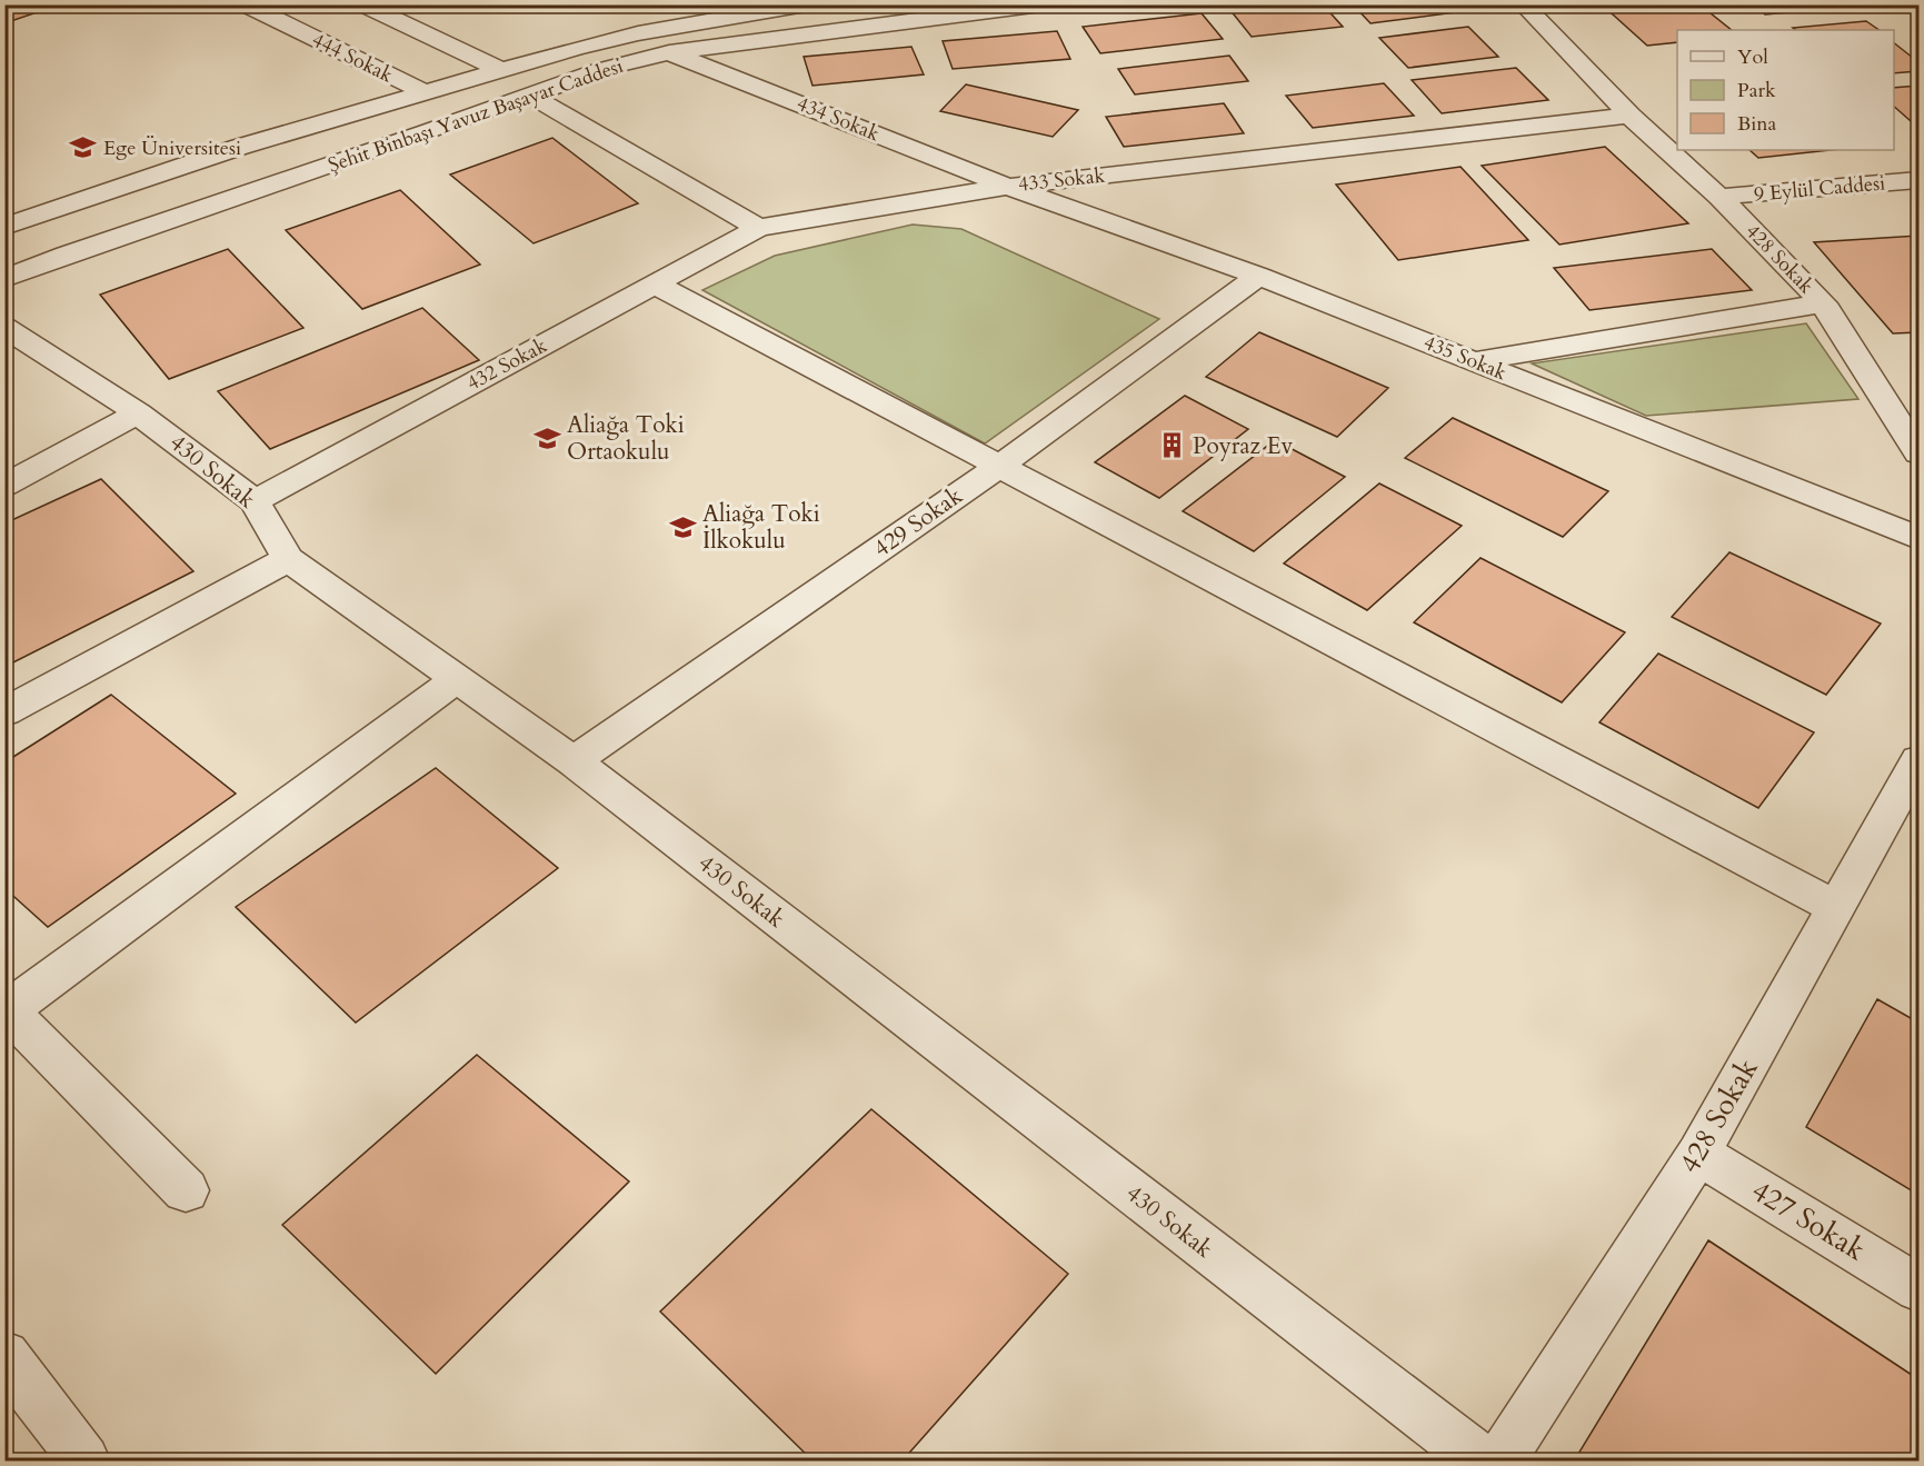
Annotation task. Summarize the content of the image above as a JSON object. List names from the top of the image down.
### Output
{
  "streets": {
    "street": [
      "444 Sokak",
      "Şehit Binbaşı Yavuz Başayar Caddesi",
      "434 Sokak",
      "433 Sokak",
      "9 Eylül Caddesi",
      "428 Sokak",
      "435 Sokak",
      "432 Sokak",
      "430 Sokak",
      "429 Sokak",
      "427 Sokak"
    ]
  },
  "crossings": [
    ["444 Sokak", "Şehit Binbaşı Yavuz Başayar Caddesi"],
    ["Şehit Binbaşı Yavuz Başayar Caddesi", "434 Sokak"],
    ["434 Sokak", "433 Sokak"],
    ["434 Sokak", "435 Sokak"],
    ["433 Sokak", "428 Sokak"],
    ["433 Sokak", "435 Sokak"],
    ["433 Sokak", "432 Sokak"],
    ["9 Eylül Caddesi", "428 Sokak"],
    ["428 Sokak", "427 Sokak"],
    ["435 Sokak", "429 Sokak"],
    ["432 Sokak", "430 Sokak"],
    ["430 Sokak", "429 Sokak"]
  ],
  "places": {
    "school or university": ["Ege Üniversitesi", "Aliağa Toki Ortaokulu", "Aliağa Toki İlkokulu"],
    "building": ["Poyraz Ev"]
  },
  "legend": ["Yol", "Park", "Bina"]
}
